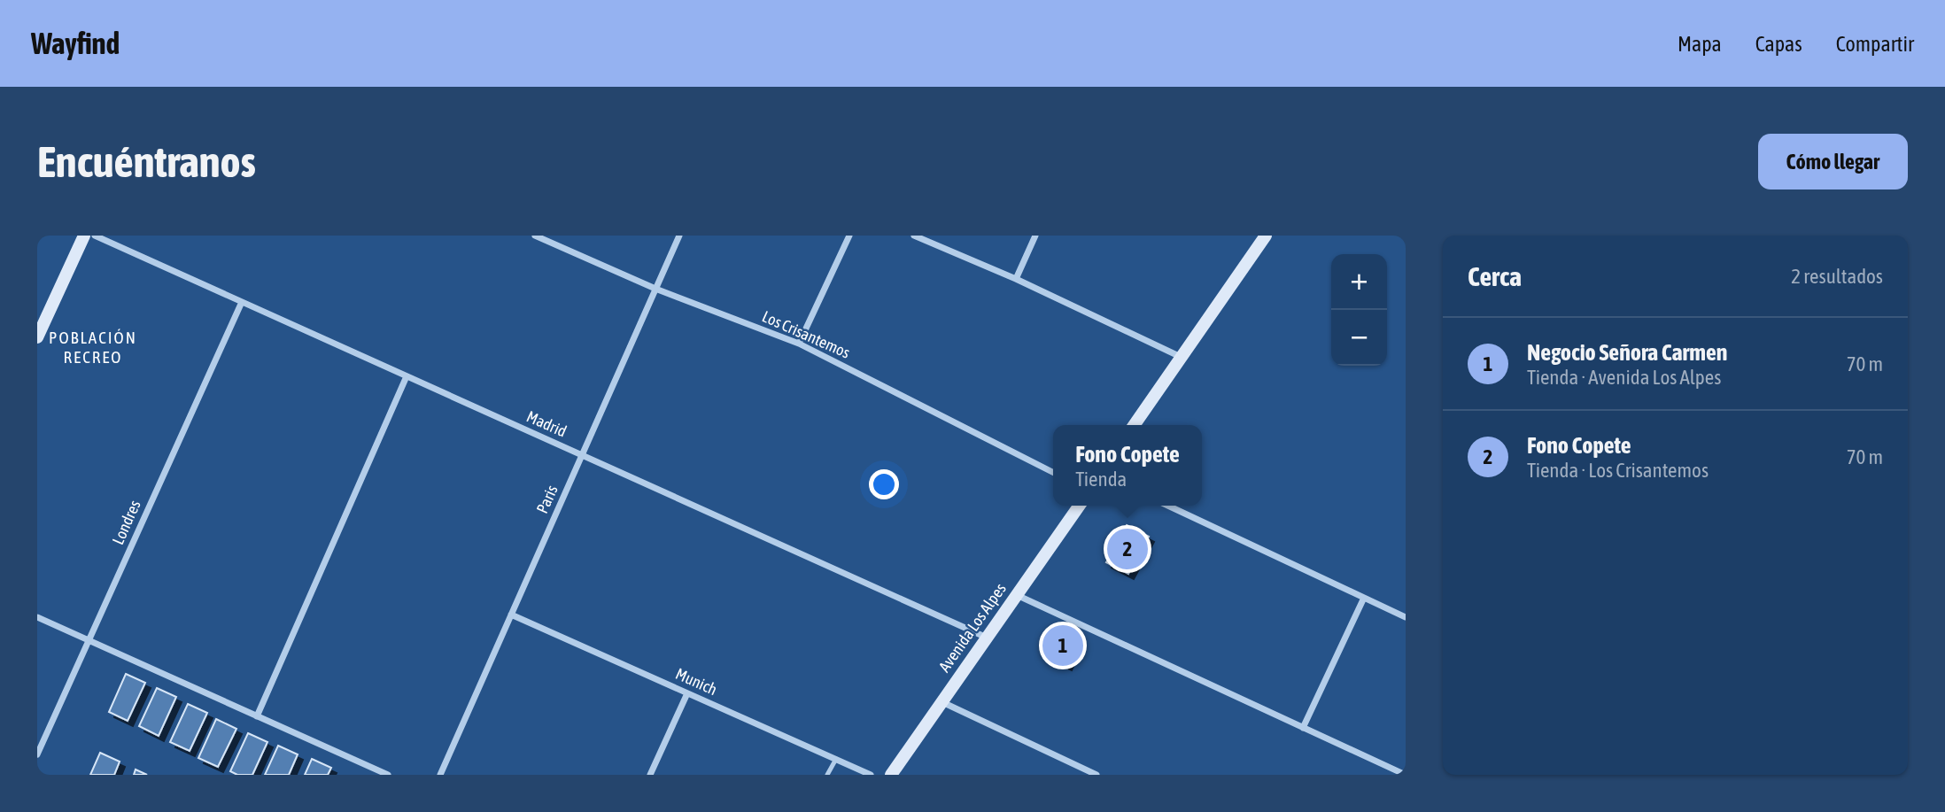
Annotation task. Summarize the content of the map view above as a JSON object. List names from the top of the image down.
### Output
{
  "streets": {
    "street": [
      "Los Crisantemos",
      "Madrid",
      "Paris",
      "Londres",
      "Avenida Los Alpes",
      "Munich"
    ]
  },
  "crossings": [
    ["Los Crisantemos", "Paris"],
    ["Madrid", "Paris"],
    ["Madrid", "Londres"],
    ["Madrid", "Avenida Los Alpes"],
    ["Paris", "Munich"]
  ],
  "districts": ["POBLACIÓN RECREO"],
  "page": {
    "header": "Wayfind",
    "nav": ["Mapa", "Capas", "Compartir"],
    "buttons": "Cómo llegar",
    "title": "Encuéntranos",
    "heading": ["Cerca", "2 resultados"],
    "map_buttons": ["+", "−"],
    "list": [
      {
        "mark": "1",
        "name": "Negocio Señora Carmen",
        "note": "Tienda · Avenida Los Alpes",
        "value": "70 m"
      },
      {
        "mark": "2",
        "name": "Fono Copete",
        "note": "Tienda · Los Crisantemos",
        "value": "70 m"
      }
    ],
    "popup": ["Fono Copete", "Tienda"],
    "pins": ["2", "1"]
  }
}
